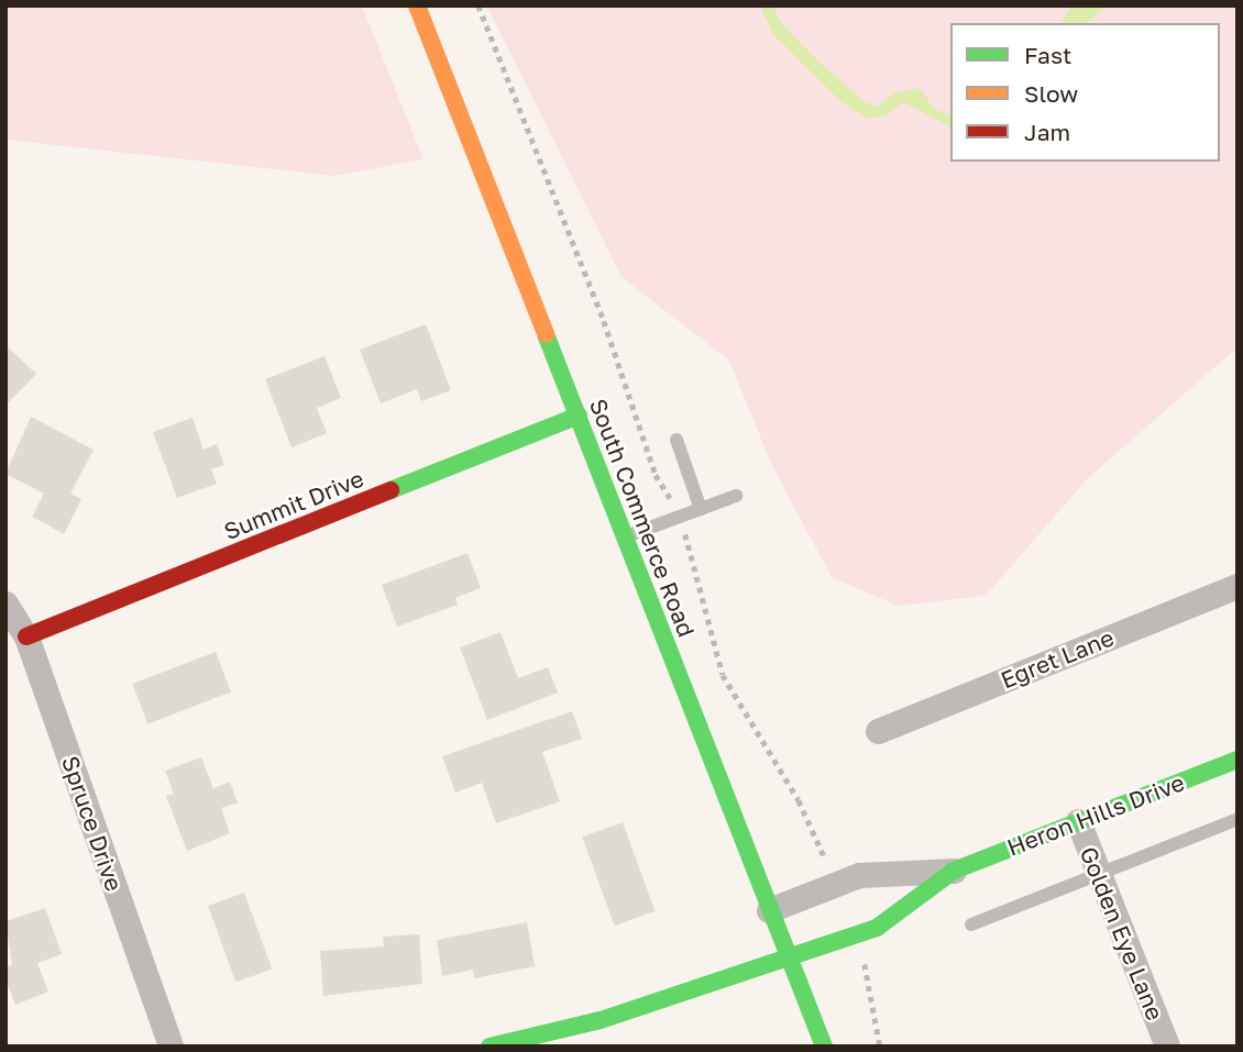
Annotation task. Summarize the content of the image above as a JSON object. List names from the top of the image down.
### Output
{
  "streets": {
    "street": [
      "Summit Drive",
      "South Commerce Road",
      "Egret Lane",
      "Heron Hills Drive",
      "Spruce Drive",
      "Golden Eye Lane"
    ]
  },
  "crossings": [
    ["Summit Drive", "South Commerce Road"],
    ["Summit Drive", "Spruce Drive"],
    ["South Commerce Road", "Heron Hills Drive"],
    ["Heron Hills Drive", "Golden Eye Lane"]
  ],
  "legend": ["Fast", "Slow", "Jam"]
}
